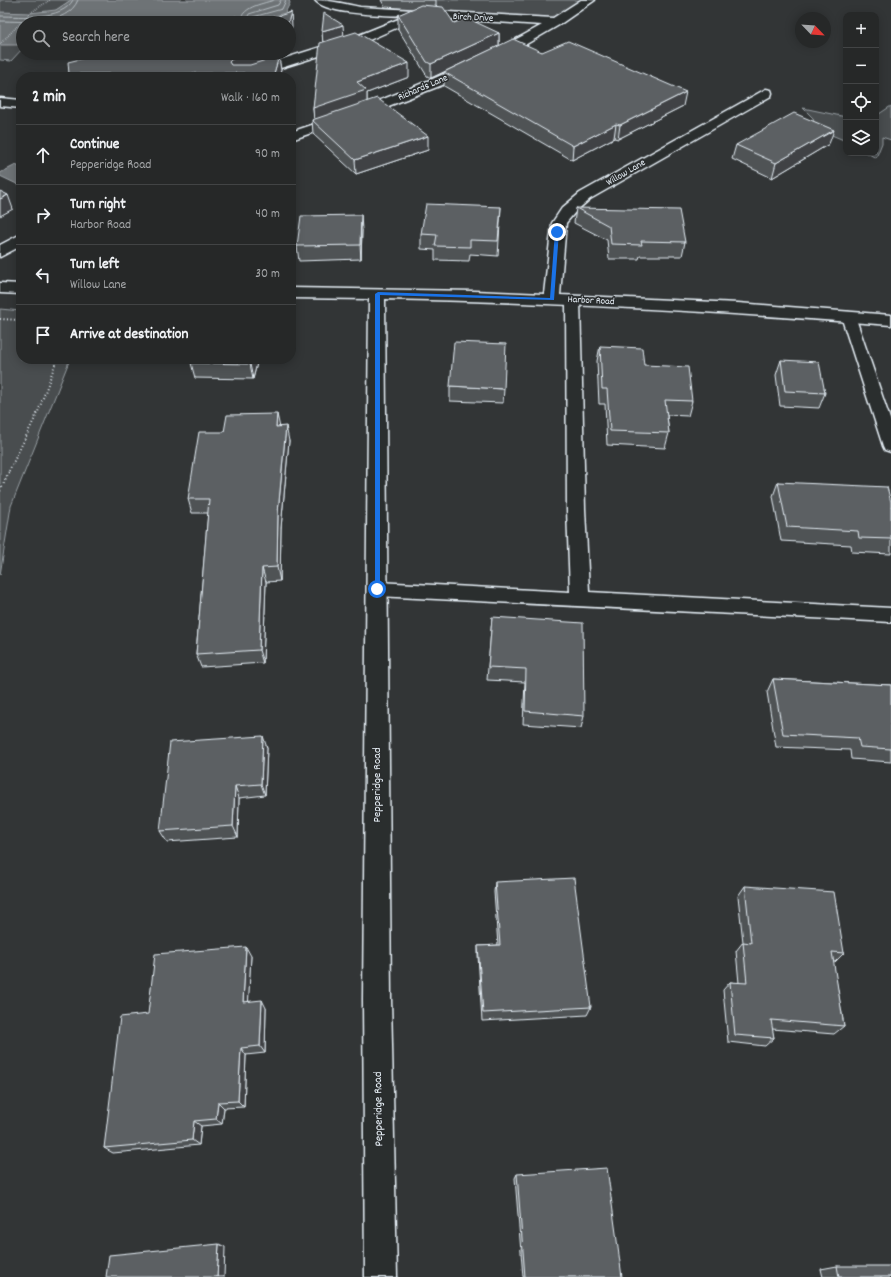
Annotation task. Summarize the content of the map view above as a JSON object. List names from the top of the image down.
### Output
{
  "streets": {
    "street": [
      "Birch Drive",
      "Richards Lane",
      "Willow Lane",
      "Harbor Road",
      "Pepperidge Road"
    ]
  },
  "crossings": [
    ["Birch Drive", "Richards Lane"],
    ["Willow Lane", "Harbor Road"],
    ["Harbor Road", "Pepperidge Road"]
  ],
  "north": "bottom right",
  "page": {
    "map_buttons": ["+", "−"],
    "search": "Search here",
    "heading": ["2 min", "Walk · 160 m"],
    "list": [
      ["Continue", "Pepperidge Road", "90 m"],
      ["Turn right", "Harbor Road", "40 m"],
      ["Turn left", "Willow Lane", "30 m"],
      "Arrive at destination"
    ]
  }
}
